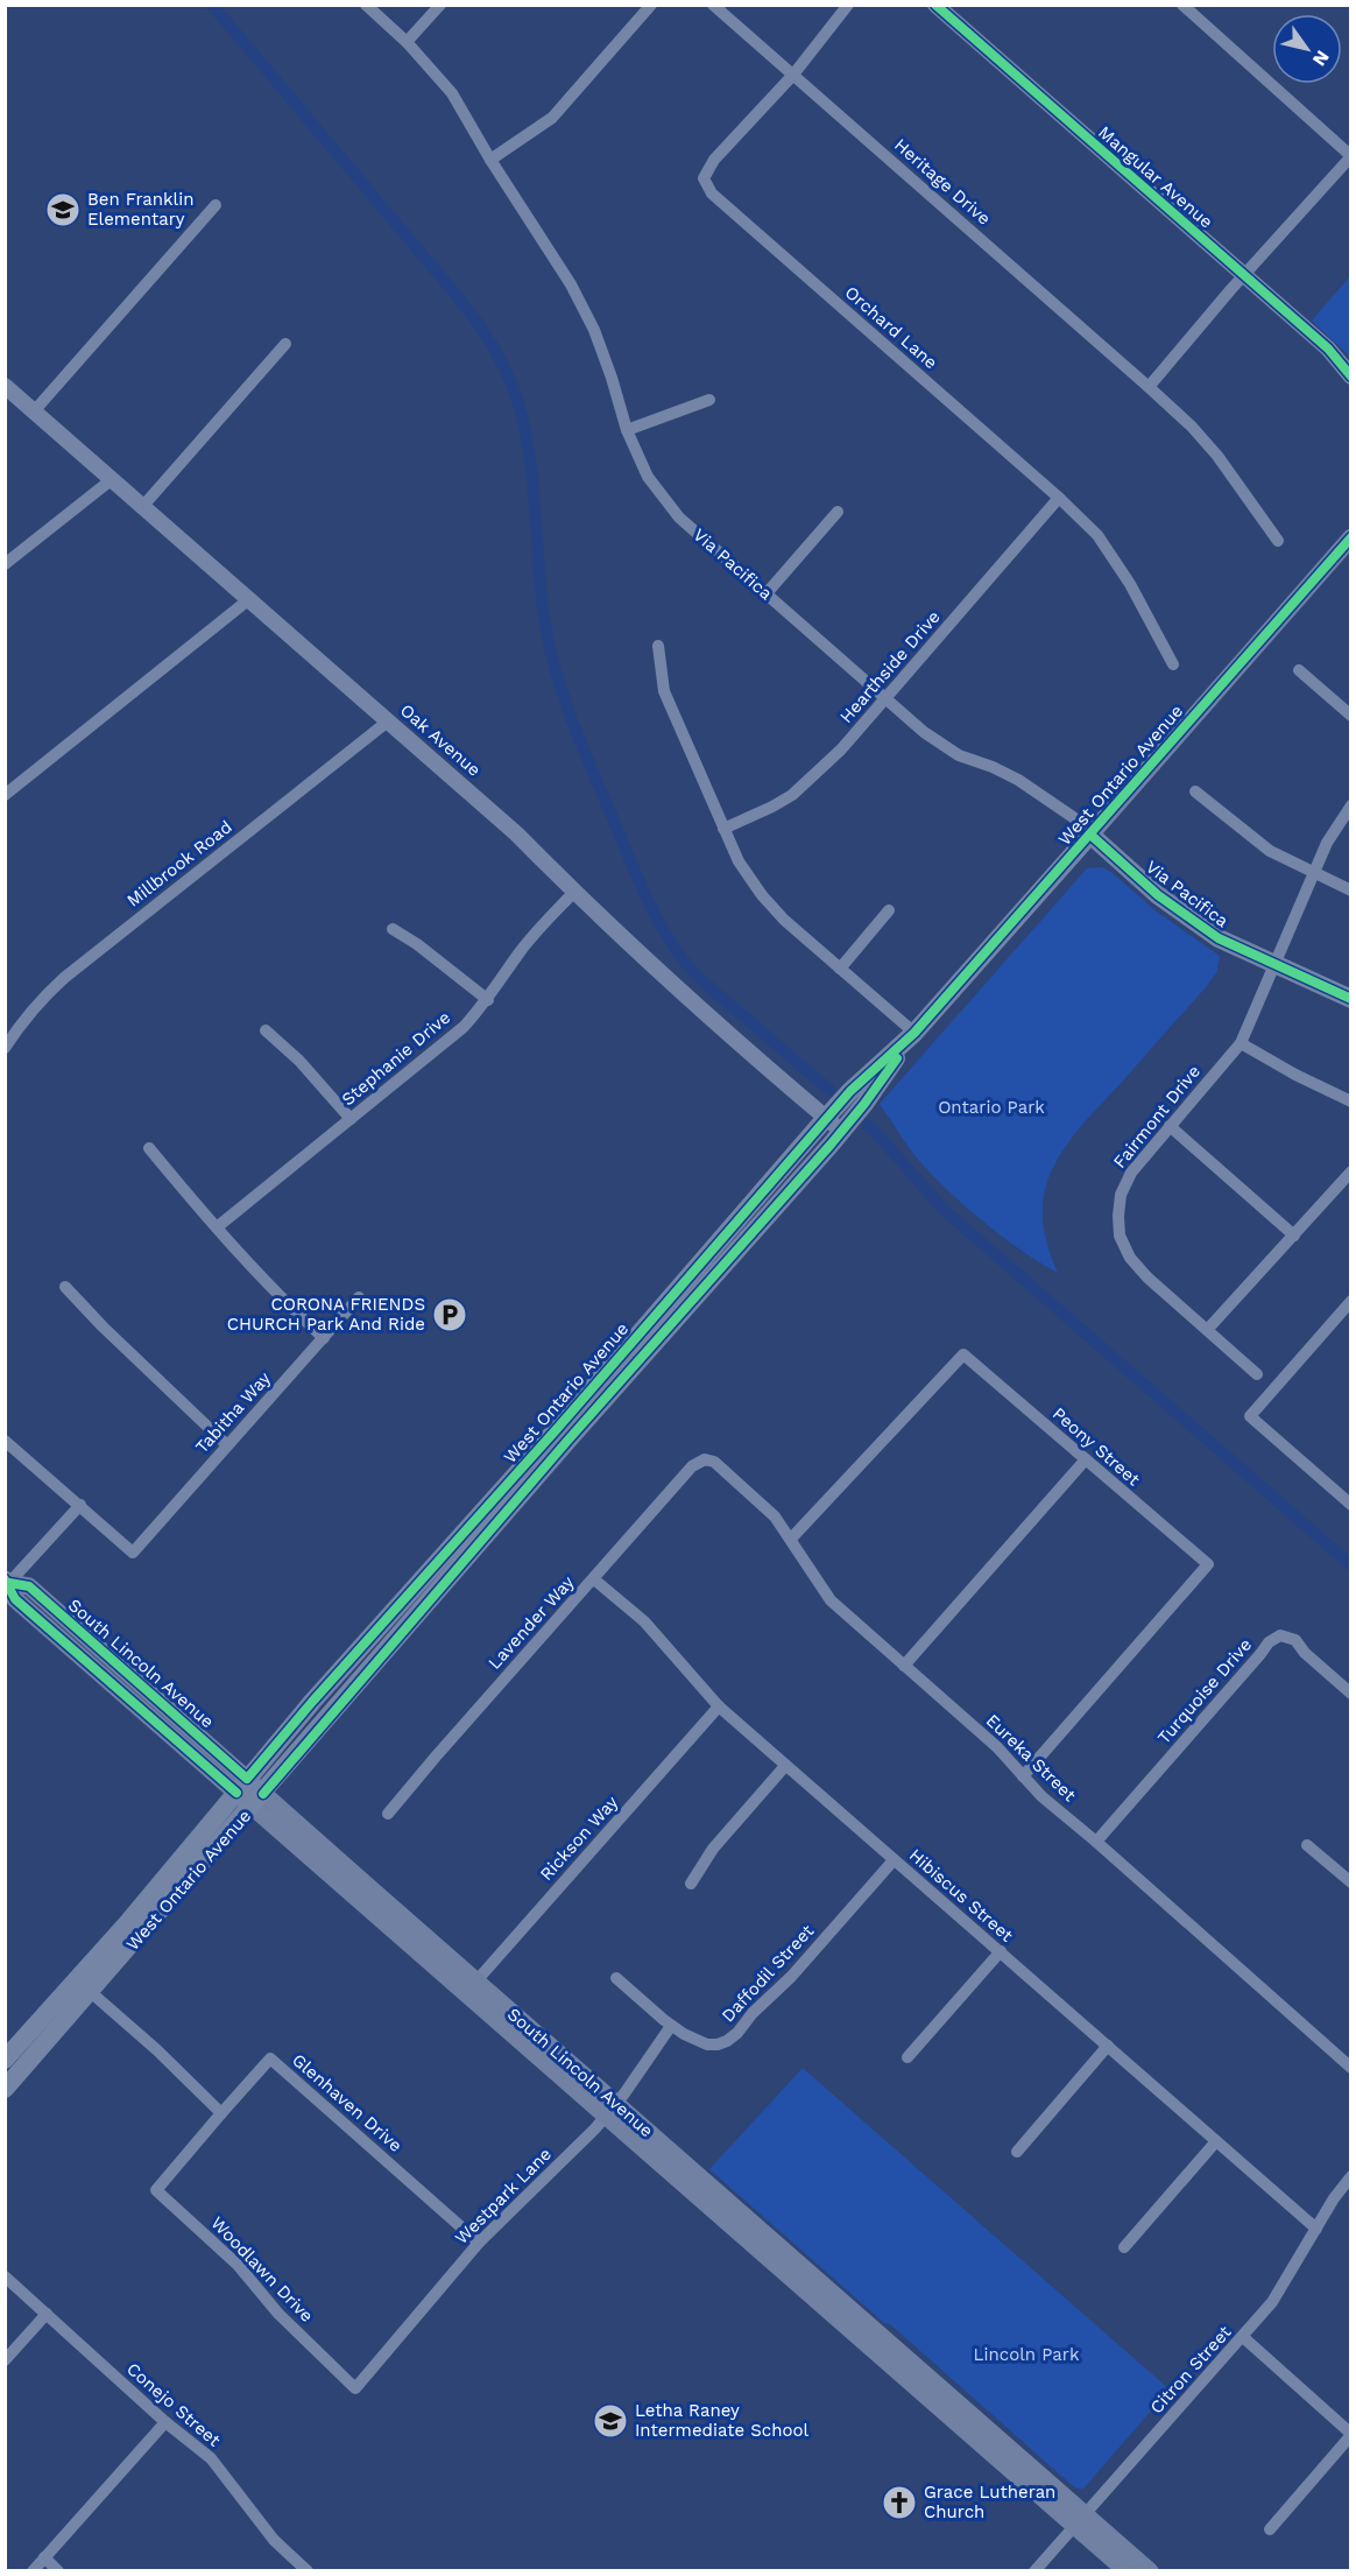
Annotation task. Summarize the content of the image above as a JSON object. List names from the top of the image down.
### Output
{
  "streets": {
    "main road": ["Via Pacifica", "West Ontario Avenue", "South Lincoln Avenue"],
    "street": [
      "Mangular Avenue",
      "Heritage Drive",
      "Orchard Lane",
      "Hearthside Drive",
      "Oak Avenue",
      "Millbrook Road",
      "Stephanie Drive",
      "Fairmont Drive",
      "Tabitha Way",
      "Peony Street",
      "Lavender Way",
      "Turquoise Drive",
      "Eureka Street",
      "Rickson Way",
      "Hibiscus Street",
      "Daffodil Street",
      "Glenhaven Drive",
      "Westpark Lane",
      "Woodlawn Drive",
      "Citron Street",
      "Conejo Street"
    ]
  },
  "crossings": [
    ["Heritage Drive", "Orchard Lane"],
    ["Orchard Lane", "Hearthside Drive"],
    ["Via Pacifica", "Hearthside Drive"],
    ["Via Pacifica", "West Ontario Avenue"],
    ["Via Pacifica", "Fairmont Drive"],
    ["Oak Avenue", "West Ontario Avenue"],
    ["Oak Avenue", "Millbrook Road"],
    ["Oak Avenue", "Stephanie Drive"],
    ["West Ontario Avenue", "South Lincoln Avenue"],
    ["Peony Street", "Eureka Street"],
    ["Lavender Way", "Eureka Street"],
    ["Lavender Way", "Hibiscus Street"],
    ["South Lincoln Avenue", "Rickson Way"],
    ["South Lincoln Avenue", "Westpark Lane"],
    ["South Lincoln Avenue", "Citron Street"],
    ["Turquoise Drive", "Eureka Street"],
    ["Rickson Way", "Hibiscus Street"],
    ["Hibiscus Street", "Daffodil Street"],
    ["Hibiscus Street", "Citron Street"],
    ["Daffodil Street", "Westpark Lane"],
    ["Glenhaven Drive", "Westpark Lane"],
    ["Glenhaven Drive", "Woodlawn Drive"],
    ["Westpark Lane", "Woodlawn Drive"]
  ],
  "parks": ["Ontario Park", "Lincoln Park"],
  "places": {
    "school or university": ["Ben Franklin Elementary", "Letha Raney Intermediate School"],
    "parking": ["CORONA FRIENDS CHURCH Park And Ride"],
    "church": ["Grace Lutheran Church"]
  },
  "north": "bottom right"
}
